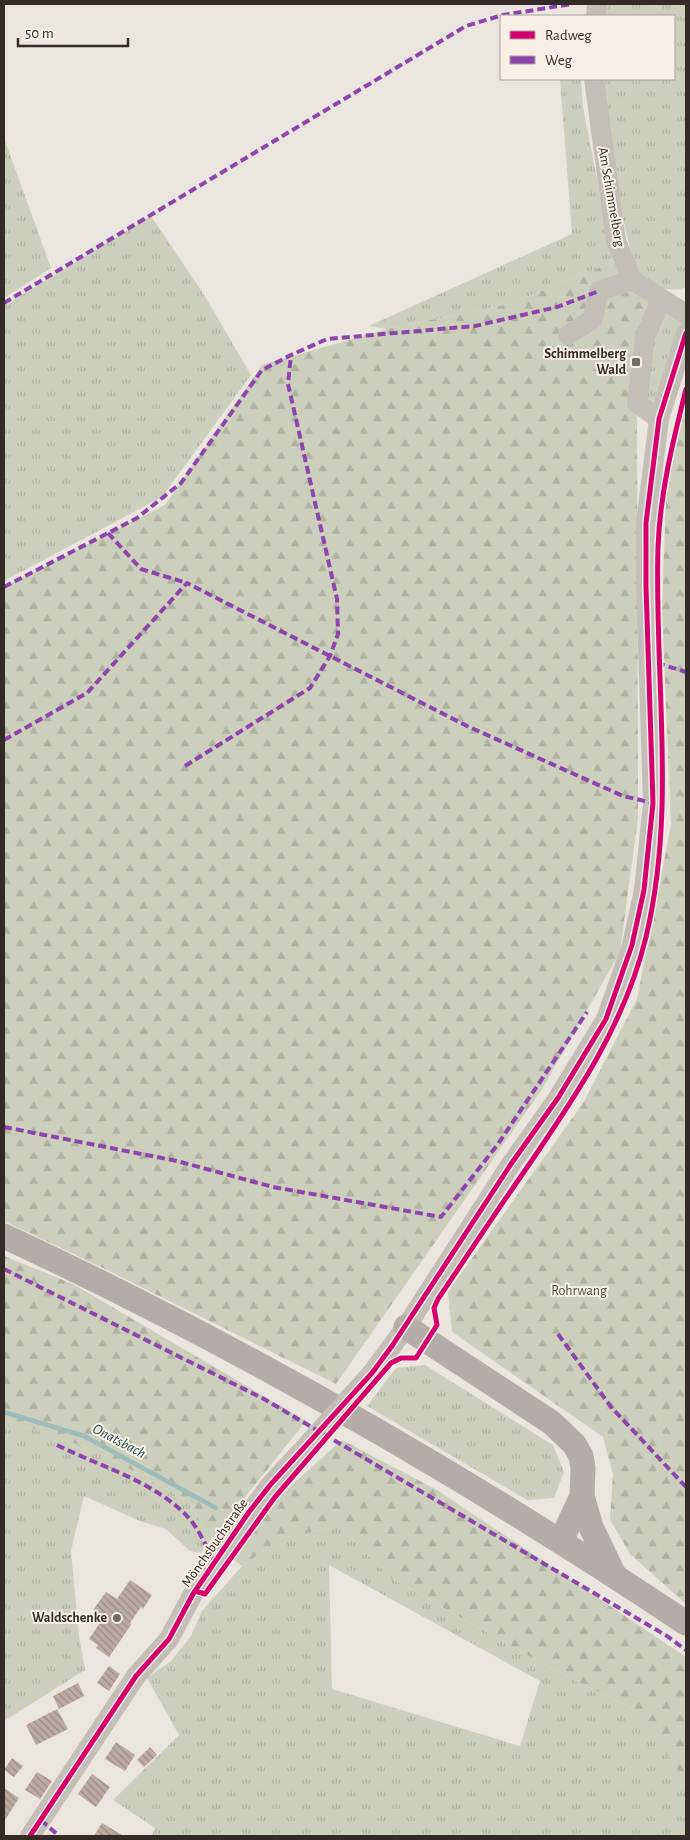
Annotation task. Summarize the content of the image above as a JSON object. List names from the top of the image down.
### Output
{
  "streets": {
    "street": ["Am Schimmelberg", "Mönchsbuchstraße"]
  },
  "water": ["Onatsbach"],
  "parks": ["Rohrwang"],
  "places": {
    "transit": ["Schimmelberg Wald"],
    "other": ["Waldschenke"]
  },
  "legend": ["Radweg", "Weg"],
  "scale_bar": "50 m"
}
